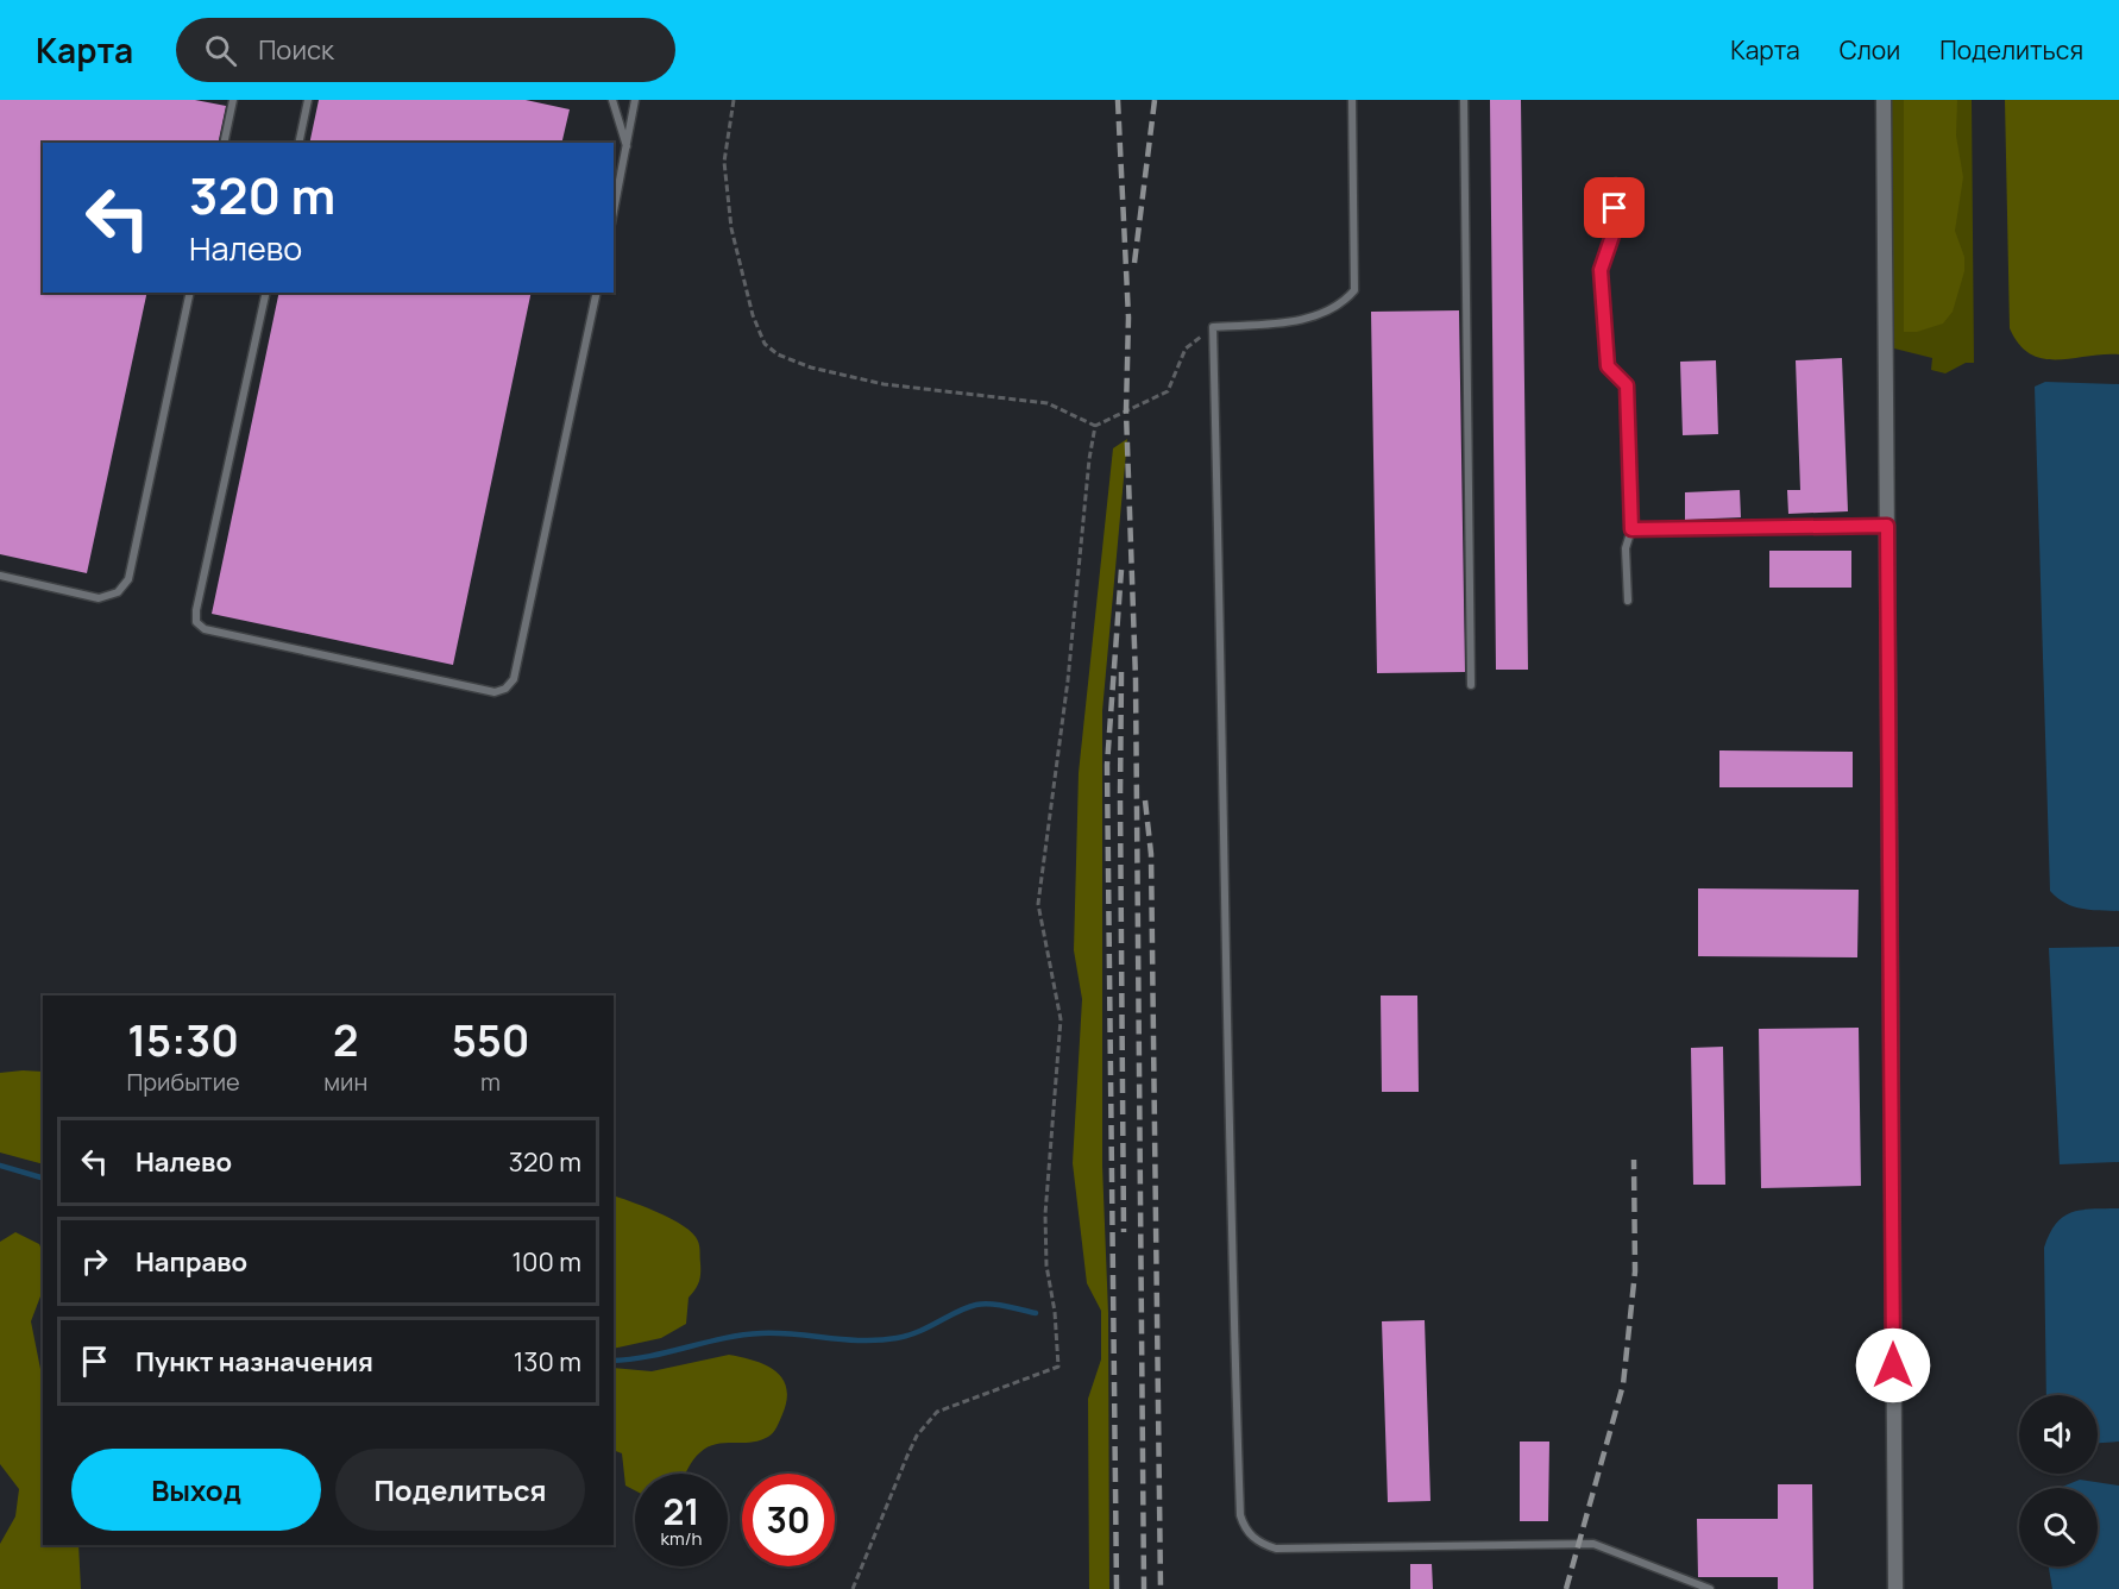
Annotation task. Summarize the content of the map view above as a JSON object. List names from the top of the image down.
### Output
{
  "page": {
    "header": "Карта",
    "search": "Поиск",
    "nav": ["Карта", "Слои", "Поделиться"],
    "turn": ["320 m", "Налево"],
    "eta": [
      "15:30",
      "Прибытие",
      "2",
      "мин",
      "550",
      "m"
    ],
    "list": [
      {
        "name": "Налево",
        "value": "320 m"
      },
      {
        "name": "Направо",
        "value": "100 m"
      },
      {
        "name": "Пункт назначения",
        "value": "130 m"
      }
    ],
    "buttons": ["Выход", "Поделиться"],
    "speed": "21 km/h",
    "limit": "30"
  }
}
